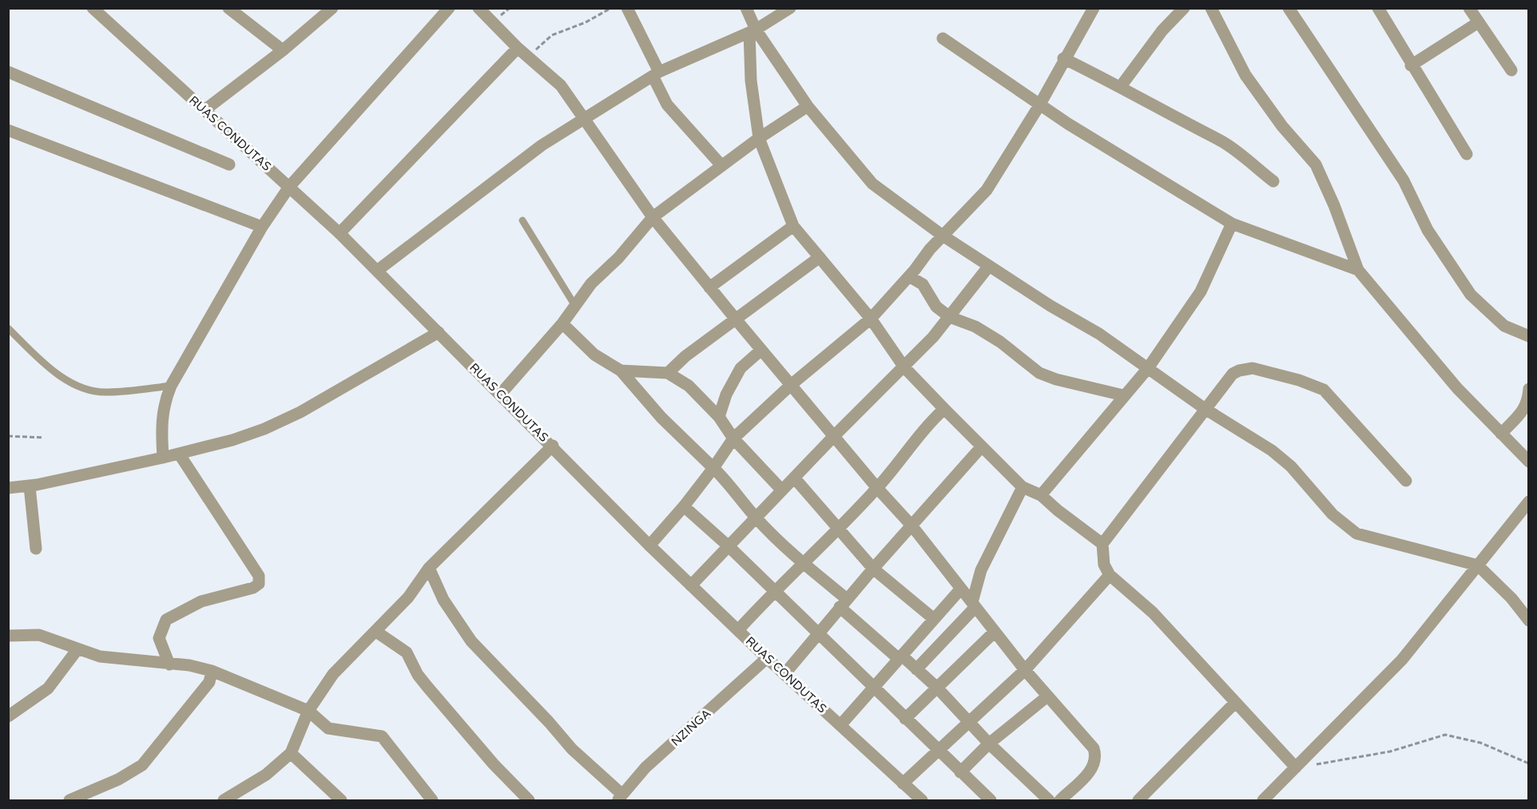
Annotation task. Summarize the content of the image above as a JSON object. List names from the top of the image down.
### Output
{
  "streets": {
    "street": ["RUAS CONDUTAS", "NZINGA"]
  },
  "crossings": [
    ["RUAS CONDUTAS", "NZINGA"]
  ]
}
